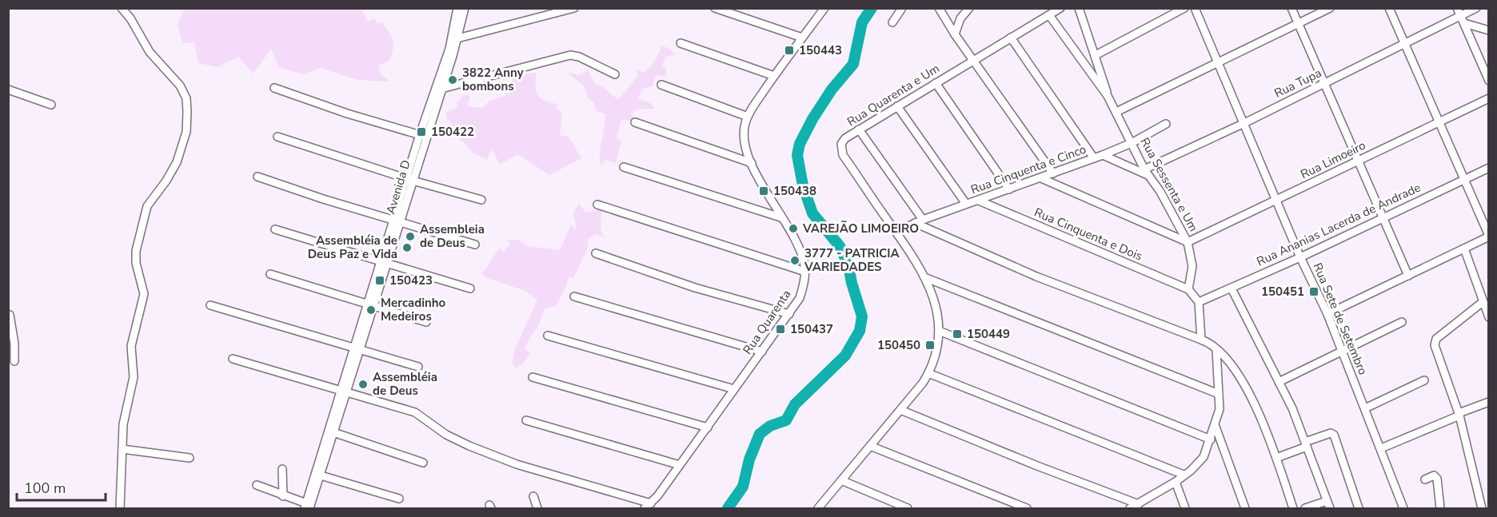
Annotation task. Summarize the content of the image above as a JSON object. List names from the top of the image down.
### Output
{
  "streets": {
    "street": [
      "Rua Tupa",
      "Rua Quarenta e Um",
      "Rua Limoeiro",
      "Rua Cinquenta e Cinco",
      "Rua Sessenta e Um",
      "Avenida D",
      "Rua Ananias Lacerda de Andrade",
      "Rua Cinquenta e Dois",
      "Rua Sete de Setembro",
      "Rua Quarenta"
    ]
  },
  "crossings": [
    ["Rua Tupa", "Rua Sessenta e Um"],
    ["Rua Tupa", "Rua Sete de Setembro"],
    ["Rua Quarenta e Um", "Rua Cinquenta e Cinco"],
    ["Rua Quarenta e Um", "Rua Sessenta e Um"],
    ["Rua Limoeiro", "Rua Sessenta e Um"],
    ["Rua Limoeiro", "Rua Sete de Setembro"],
    ["Rua Cinquenta e Cinco", "Rua Sessenta e Um"],
    ["Rua Cinquenta e Cinco", "Rua Cinquenta e Dois"],
    ["Rua Sessenta e Um", "Rua Cinquenta e Dois"],
    ["Rua Ananias Lacerda de Andrade", "Rua Sete de Setembro"]
  ],
  "places": {
    "transit": [
      "150443",
      "150422",
      "150438",
      "150423",
      "150451",
      "150437",
      "150449",
      "150450"
    ],
    "other": [
      "3822 Anny bombons",
      "VAREJÃO LIMOEIRO",
      "Assembleia de Deus",
      "Assembléia de Deus Paz e Vida",
      "3777 - PATRICIA VARIEDADES",
      "Mercadinho Medeiros",
      "Assembléia de Deus"
    ]
  },
  "scale_bar": "100 m"
}
